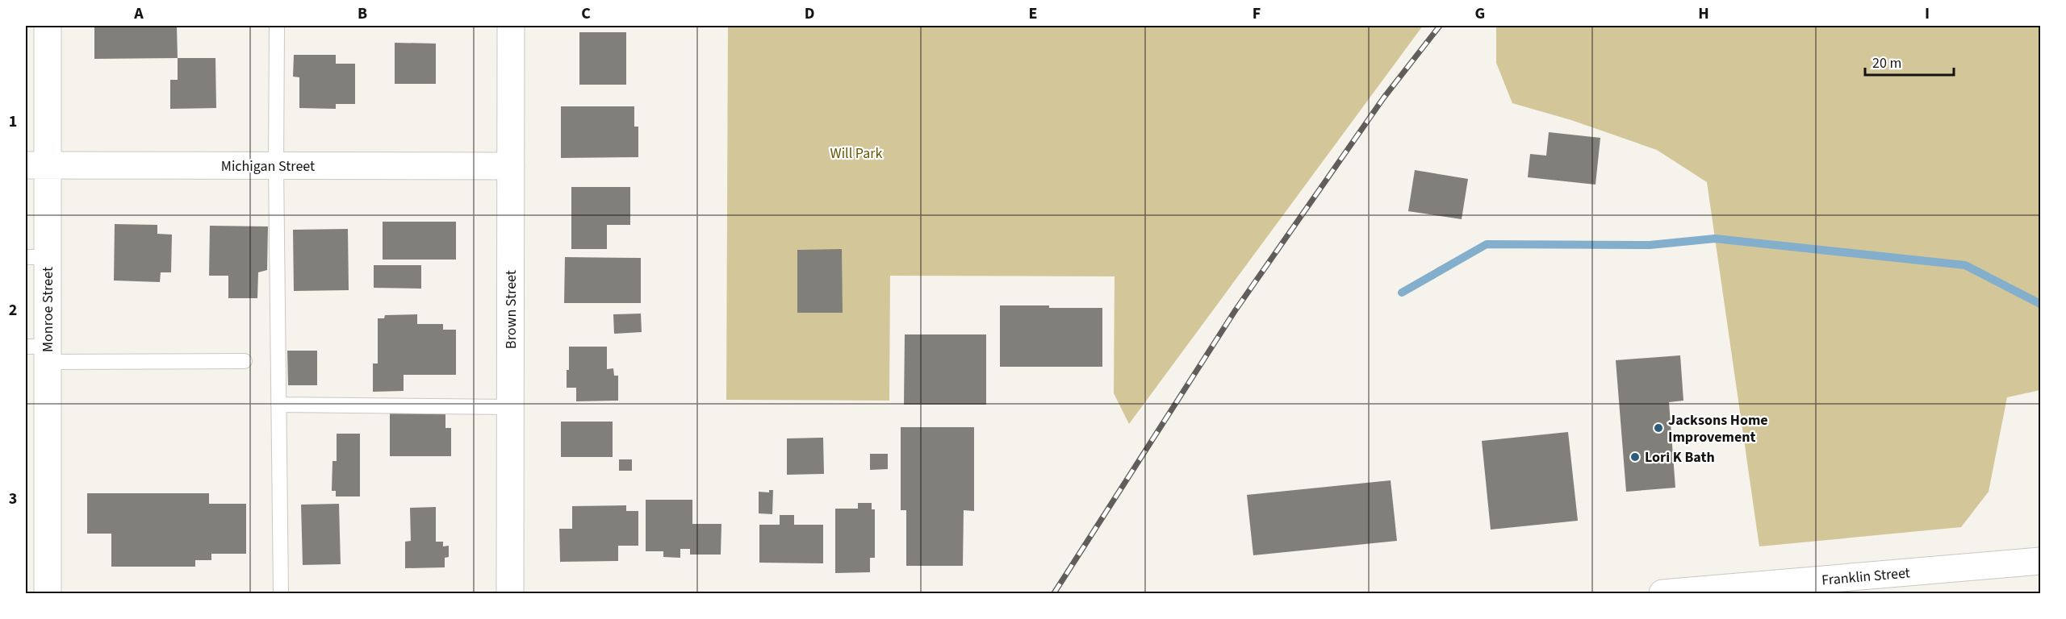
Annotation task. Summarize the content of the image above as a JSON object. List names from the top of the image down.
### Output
{
  "streets": {
    "street": [
      "Michigan Street",
      "Monroe Street",
      "Brown Street",
      "Franklin Street"
    ]
  },
  "crossings": [
    ["Michigan Street", "Monroe Street"],
    ["Michigan Street", "Brown Street"]
  ],
  "parks": ["Will Park"],
  "places": ["Jacksons Home Improvement", "Lori K Bath"],
  "scale_bar": "20 m",
  "grid": {
    "columns": [
      "A",
      "B",
      "C",
      "D",
      "E",
      "F",
      "G",
      "H",
      "I"
    ],
    "rows": ["1", "2", "3"]
  }
}
